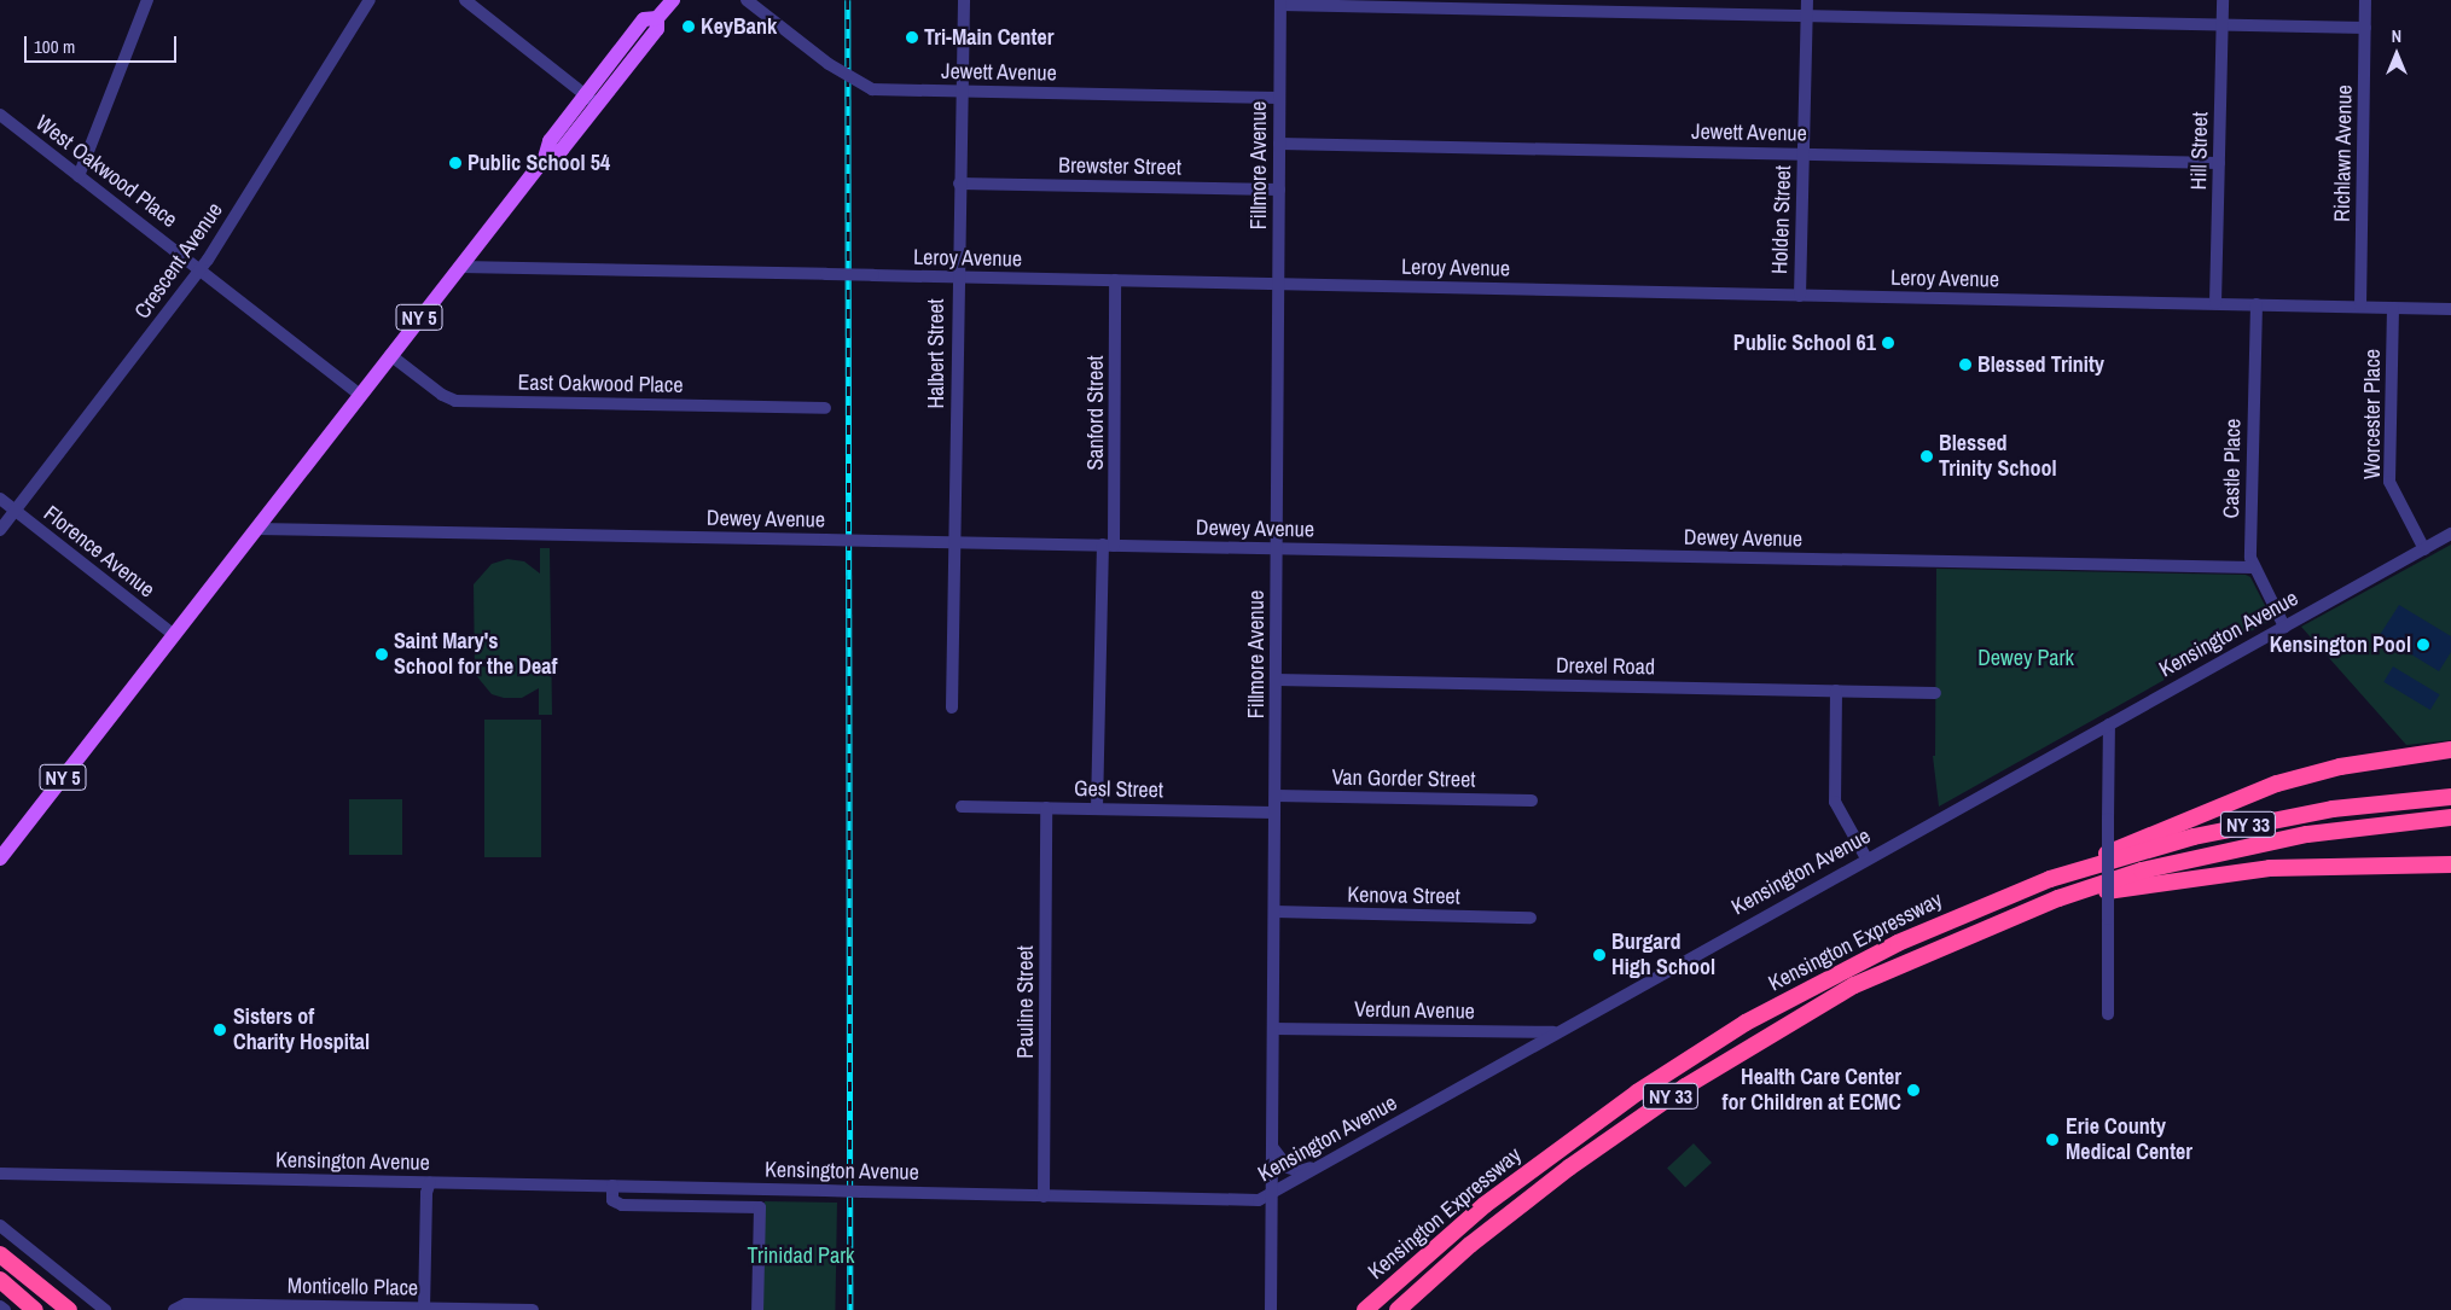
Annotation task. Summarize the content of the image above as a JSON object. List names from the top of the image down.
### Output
{
  "streets": {
    "highway": ["NY 33", "Kensington Expressway"],
    "main road": ["NY 5"],
    "street": [
      "Jewett Avenue",
      "Hill Street",
      "Richlawn Avenue",
      "Fillmore Avenue",
      "Brewster Street",
      "West Oakwood Place",
      "Holden Street",
      "Leroy Avenue",
      "Crescent Avenue",
      "Halbert Street",
      "East Oakwood Place",
      "Sanford Street",
      "Worcester Place",
      "Castle Place",
      "Dewey Avenue",
      "Florence Avenue",
      "Kensington Avenue",
      "Drexel Road",
      "Van Gorder Street",
      "Gesl Street",
      "Kenova Street",
      "Pauline Street",
      "Verdun Avenue",
      "Monticello Place"
    ]
  },
  "crossings": [
    ["Jewett Avenue", "Hill Street"],
    ["Jewett Avenue", "Fillmore Avenue"],
    ["Jewett Avenue", "Holden Street"],
    ["Jewett Avenue", "Halbert Street"],
    ["Hill Street", "Leroy Avenue"],
    ["Richlawn Avenue", "Leroy Avenue"],
    ["Fillmore Avenue", "Brewster Street"],
    ["Fillmore Avenue", "Leroy Avenue"],
    ["Fillmore Avenue", "Dewey Avenue"],
    ["Fillmore Avenue", "Kensington Avenue"],
    ["Fillmore Avenue", "Drexel Road"],
    ["Fillmore Avenue", "Van Gorder Street"],
    ["Fillmore Avenue", "Gesl Street"],
    ["Fillmore Avenue", "Kenova Street"],
    ["Fillmore Avenue", "Verdun Avenue"],
    ["Brewster Street", "Halbert Street"],
    ["West Oakwood Place", "Crescent Avenue"],
    ["West Oakwood Place", "NY 5"],
    ["Holden Street", "Leroy Avenue"],
    ["Leroy Avenue", "NY 5"],
    ["Leroy Avenue", "Halbert Street"],
    ["Leroy Avenue", "Sanford Street"],
    ["Leroy Avenue", "Worcester Place"],
    ["Leroy Avenue", "Castle Place"],
    ["Crescent Avenue", "Florence Avenue"],
    ["NY 5", "East Oakwood Place"],
    ["NY 5", "Dewey Avenue"],
    ["NY 5", "Florence Avenue"],
    ["Halbert Street", "Dewey Avenue"],
    ["Sanford Street", "Dewey Avenue"],
    ["Sanford Street", "Gesl Street"],
    ["Worcester Place", "Kensington Avenue"],
    ["Castle Place", "Dewey Avenue"],
    ["Castle Place", "Kensington Avenue"],
    ["Kensington Avenue", "Pauline Street"],
    ["Kensington Avenue", "Verdun Avenue"],
    ["Gesl Street", "Pauline Street"]
  ],
  "parks": ["Dewey Park", "Trinidad Park"],
  "places": [
    "KeyBank",
    "Tri-Main Center",
    "Public School 54",
    "Public School 61",
    "Blessed Trinity",
    "Blessed Trinity School",
    "Kensington Pool",
    "Saint Mary's School for the Deaf",
    "Burgard High School",
    "Sisters of Charity Hospital",
    "Health Care Center for Children at ECMC",
    "Erie County Medical Center"
  ],
  "scale_bar": "100 m",
  "north": "top"
}
